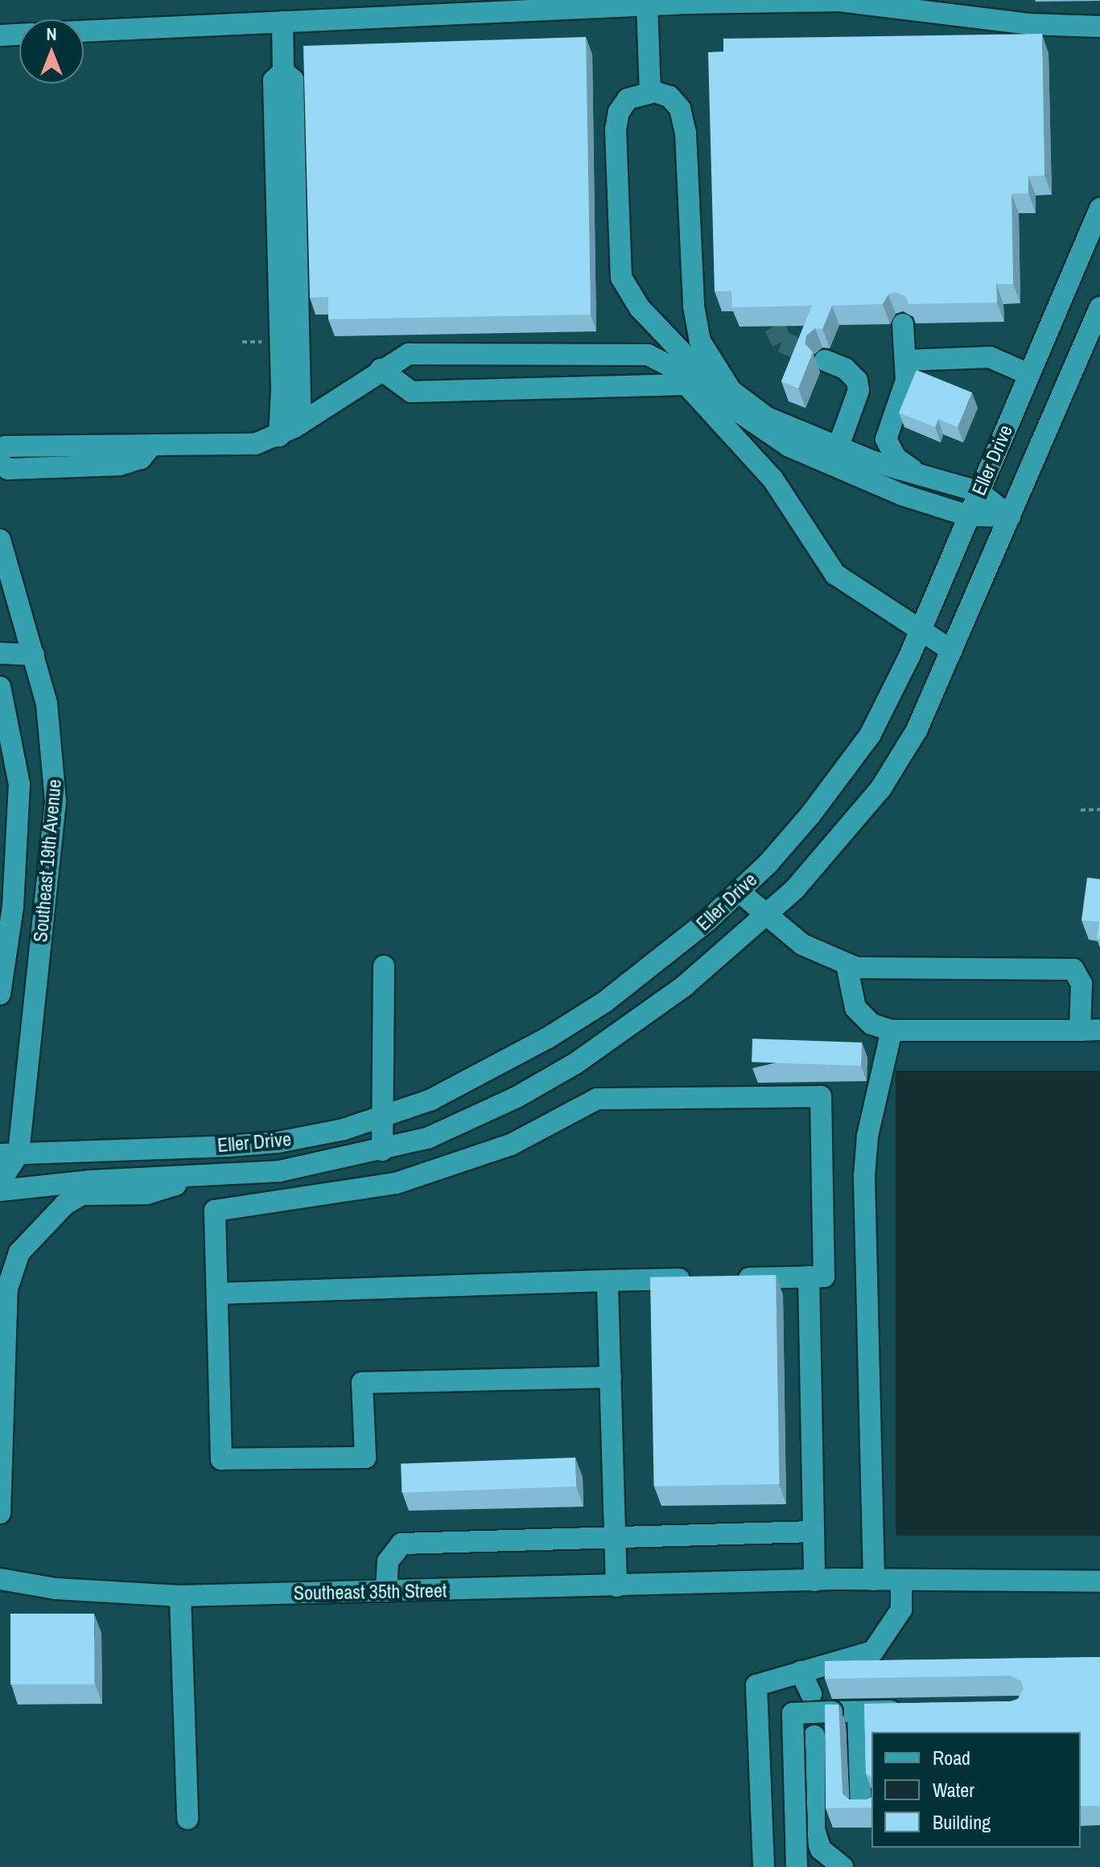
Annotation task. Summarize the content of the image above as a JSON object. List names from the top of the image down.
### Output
{
  "streets": {
    "street": ["Eller Drive", "Southeast 19th Avenue", "Southeast 35th Street"]
  },
  "crossings": [
    ["Eller Drive", "Southeast 19th Avenue"]
  ],
  "legend": ["Road", "Water", "Building"],
  "north": "top"
}
